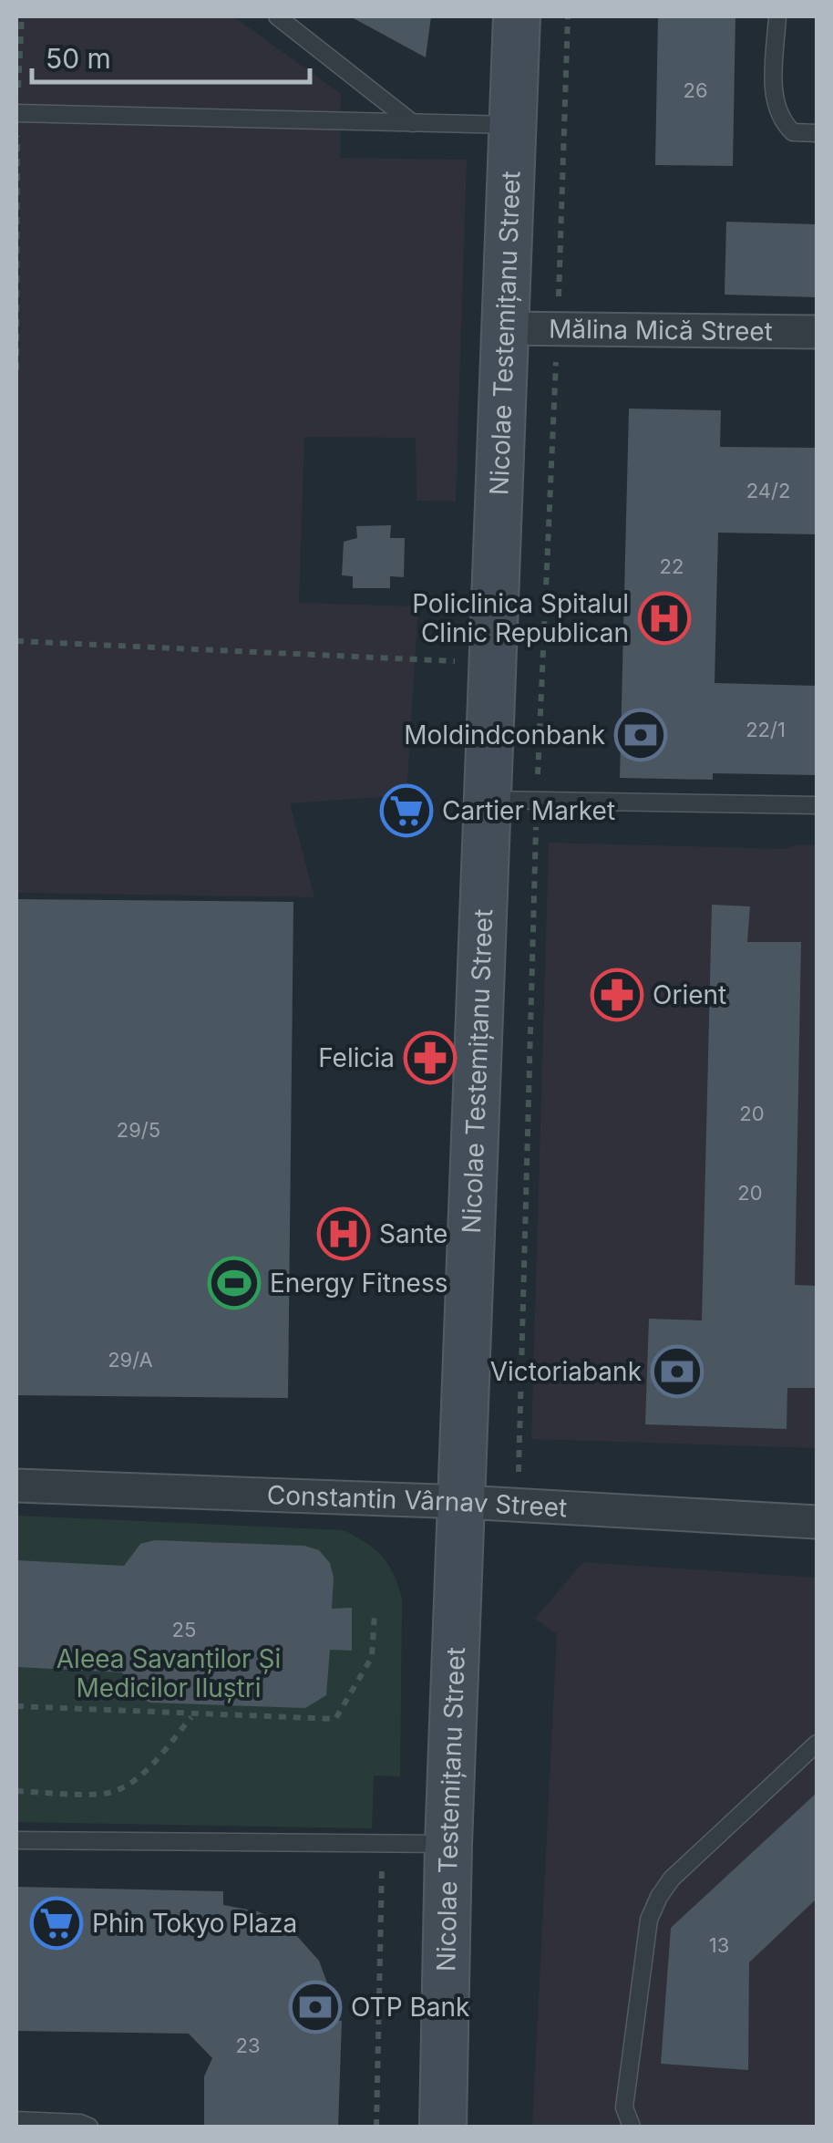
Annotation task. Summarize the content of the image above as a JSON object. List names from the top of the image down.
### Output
{
  "streets": {
    "main road": ["Nicolae Testemițanu Street"],
    "street": ["Mălina Mică Street", "Constantin Vârnav Street"]
  },
  "crossings": [
    ["Mălina Mică Street", "Nicolae Testemițanu Street"],
    ["Nicolae Testemițanu Street", "Constantin Vârnav Street"]
  ],
  "parks": ["Aleea Savanților Și Medicilor Iluștri"],
  "places": {
    "hospital": ["Policlinica Spitalul Clinic Republican", "Sante"],
    "bank": ["Moldindconbank", "Victoriabank", "OTP Bank"],
    "supermarket": ["Cartier Market", "Phin Tokyo Plaza"],
    "pharmacy": ["Orient", "Felicia"],
    "sports": ["Energy Fitness"]
  },
  "house_numbers": [
    "26",
    "24/2",
    "22",
    "22/1",
    "20",
    "29/5",
    "20",
    "29/A",
    "25",
    "13",
    "23"
  ],
  "scale_bar": "50 m"
}
